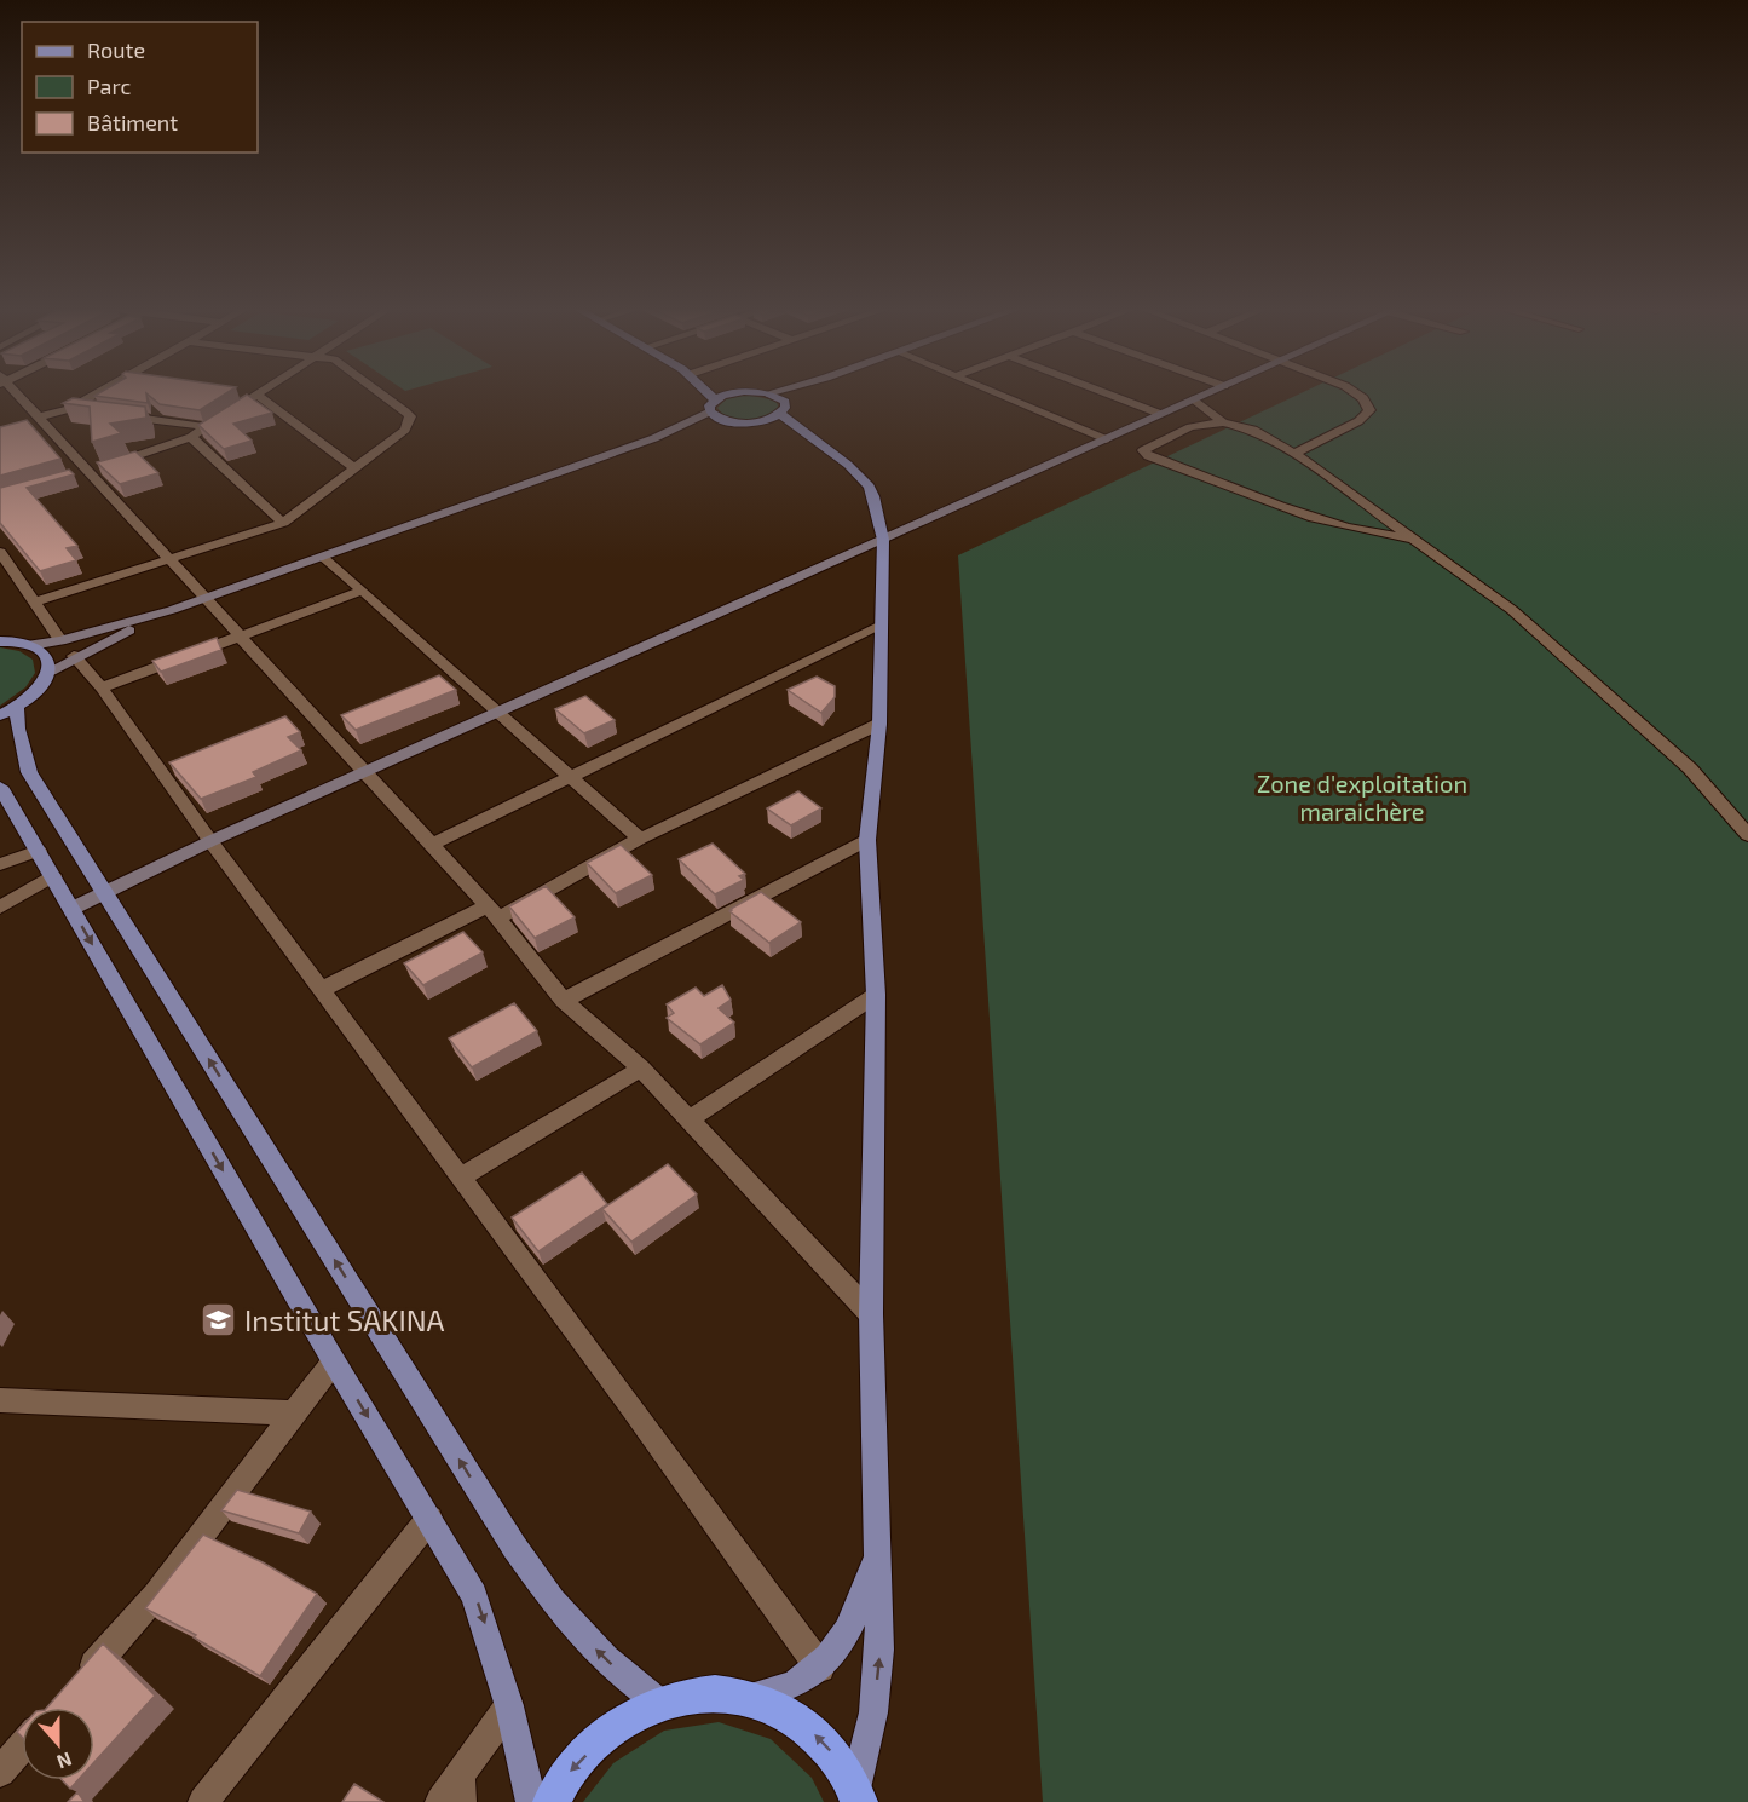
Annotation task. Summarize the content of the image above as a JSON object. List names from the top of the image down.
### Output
{
  "parks": ["Zone d'exploitation maraichère"],
  "places": {
    "school or university": ["Institut SAKINA"]
  },
  "legend": ["Route", "Parc", "Bâtiment"],
  "north": "bottom"
}
